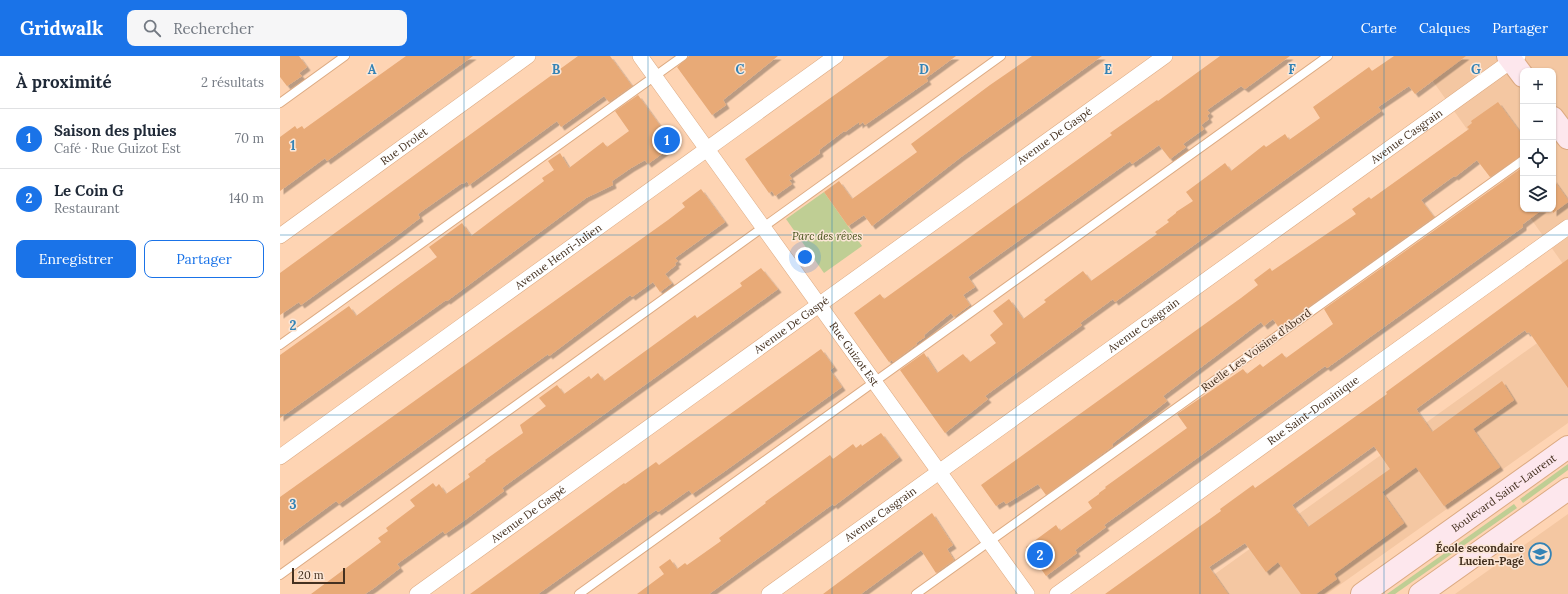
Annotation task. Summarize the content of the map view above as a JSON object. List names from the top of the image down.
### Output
{
  "streets": {
    "main road": ["Boulevard Saint-Laurent"],
    "street": [
      "Avenue De Gaspé",
      "Avenue Casgrain",
      "Rue Drolet",
      "Avenue Henri-Julien",
      "Rue Guizot Est",
      "Rue Saint-Dominique"
    ],
    "lane": ["Ruelle Les Voisins d’Abord"]
  },
  "crossings": [
    ["Avenue De Gaspé", "Rue Guizot Est"],
    ["Avenue Casgrain", "Rue Guizot Est"],
    ["Avenue Henri-Julien", "Rue Guizot Est"],
    ["Ruelle Les Voisins d’Abord", "Rue Guizot Est"]
  ],
  "parks": ["Parc des rêves"],
  "places": {
    "school or university": ["École secondaire Lucien-Pagé"]
  },
  "scale_bar": "20 m",
  "page": {
    "header": "Gridwalk",
    "search": "Rechercher",
    "nav": ["Carte", "Calques", "Partager"],
    "heading": ["À proximité", "2 résultats"],
    "map_buttons": ["+", "−"],
    "list": [
      {
        "mark": "1",
        "name": "Saison des pluies",
        "note": "Café · Rue Guizot Est",
        "value": "70 m"
      },
      {
        "mark": "2",
        "name": "Le Coin G",
        "note": "Restaurant",
        "value": "140 m"
      }
    ],
    "pins": ["1", "2"],
    "buttons": ["Enregistrer", "Partager"],
    "scale": "20 m"
  },
  "grid": {
    "columns": [
      "A",
      "B",
      "C",
      "D",
      "E",
      "F",
      "G"
    ],
    "rows": ["1", "2", "3"]
  }
}
